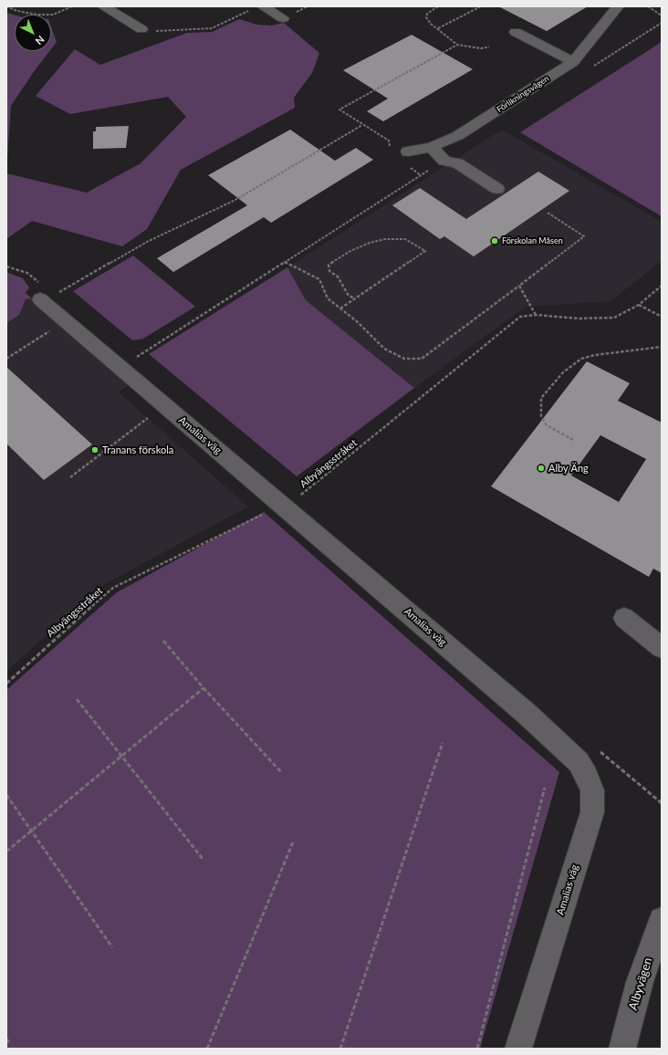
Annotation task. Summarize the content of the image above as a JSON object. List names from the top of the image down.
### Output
{
  "streets": {
    "street": ["Förlikningsvägen", "Amalias väg", "Albyvägen"],
    "path": ["Albyängsstråket"]
  },
  "crossings": [
    ["Amalias väg", "Albyängsstråket"]
  ],
  "places": ["Förskolan Måsen", "Tranans förskola", "Alby Äng"],
  "north": "bottom right"
}
